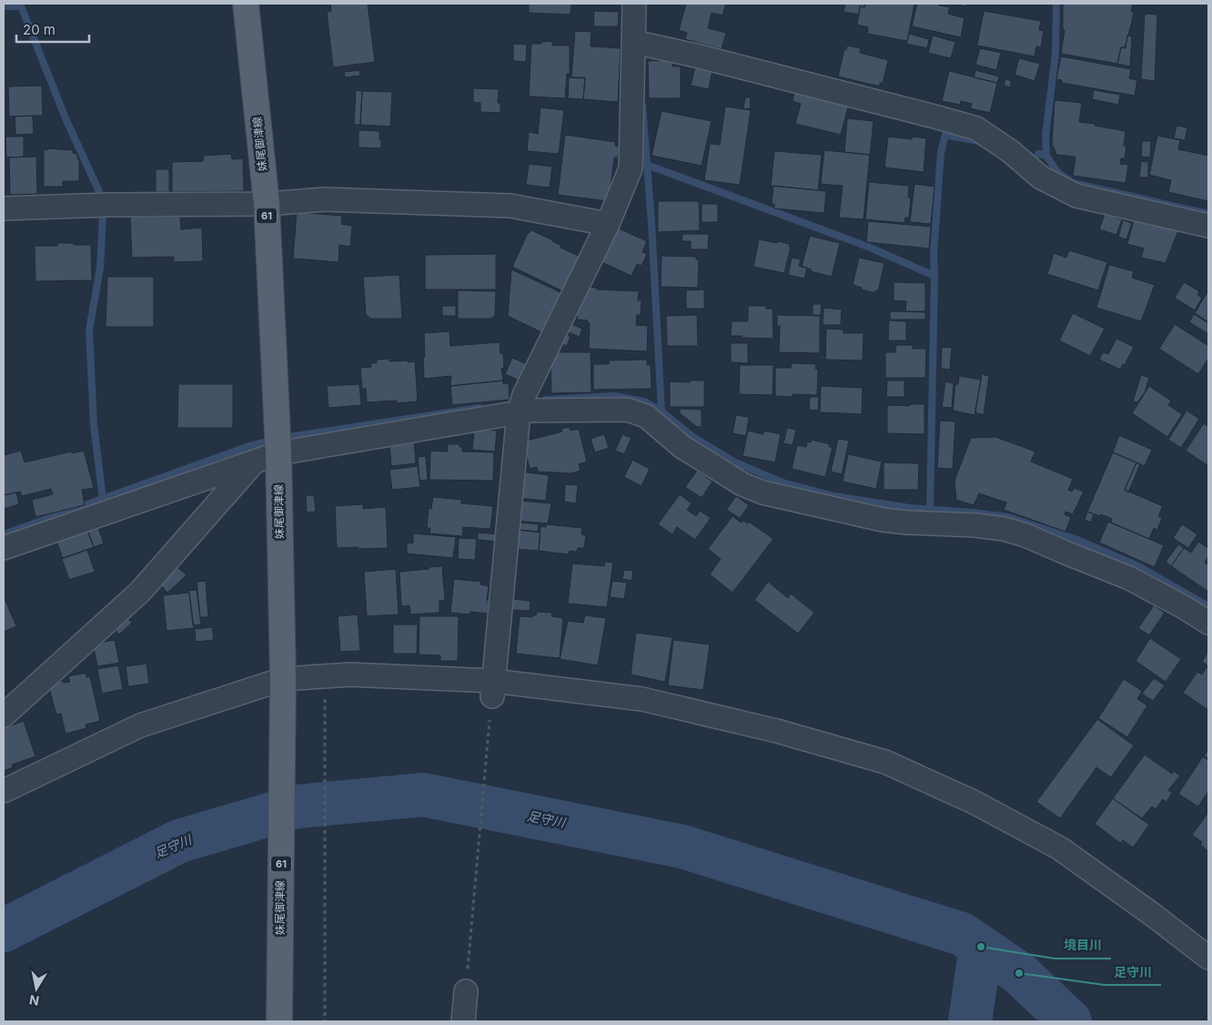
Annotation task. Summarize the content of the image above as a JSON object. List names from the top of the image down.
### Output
{
  "streets": {
    "main road": ["妹尾御津線", "61"]
  },
  "water": ["足守川"],
  "places": ["境目川", "足守川"],
  "scale_bar": "20 m",
  "north": "bottom"
}
